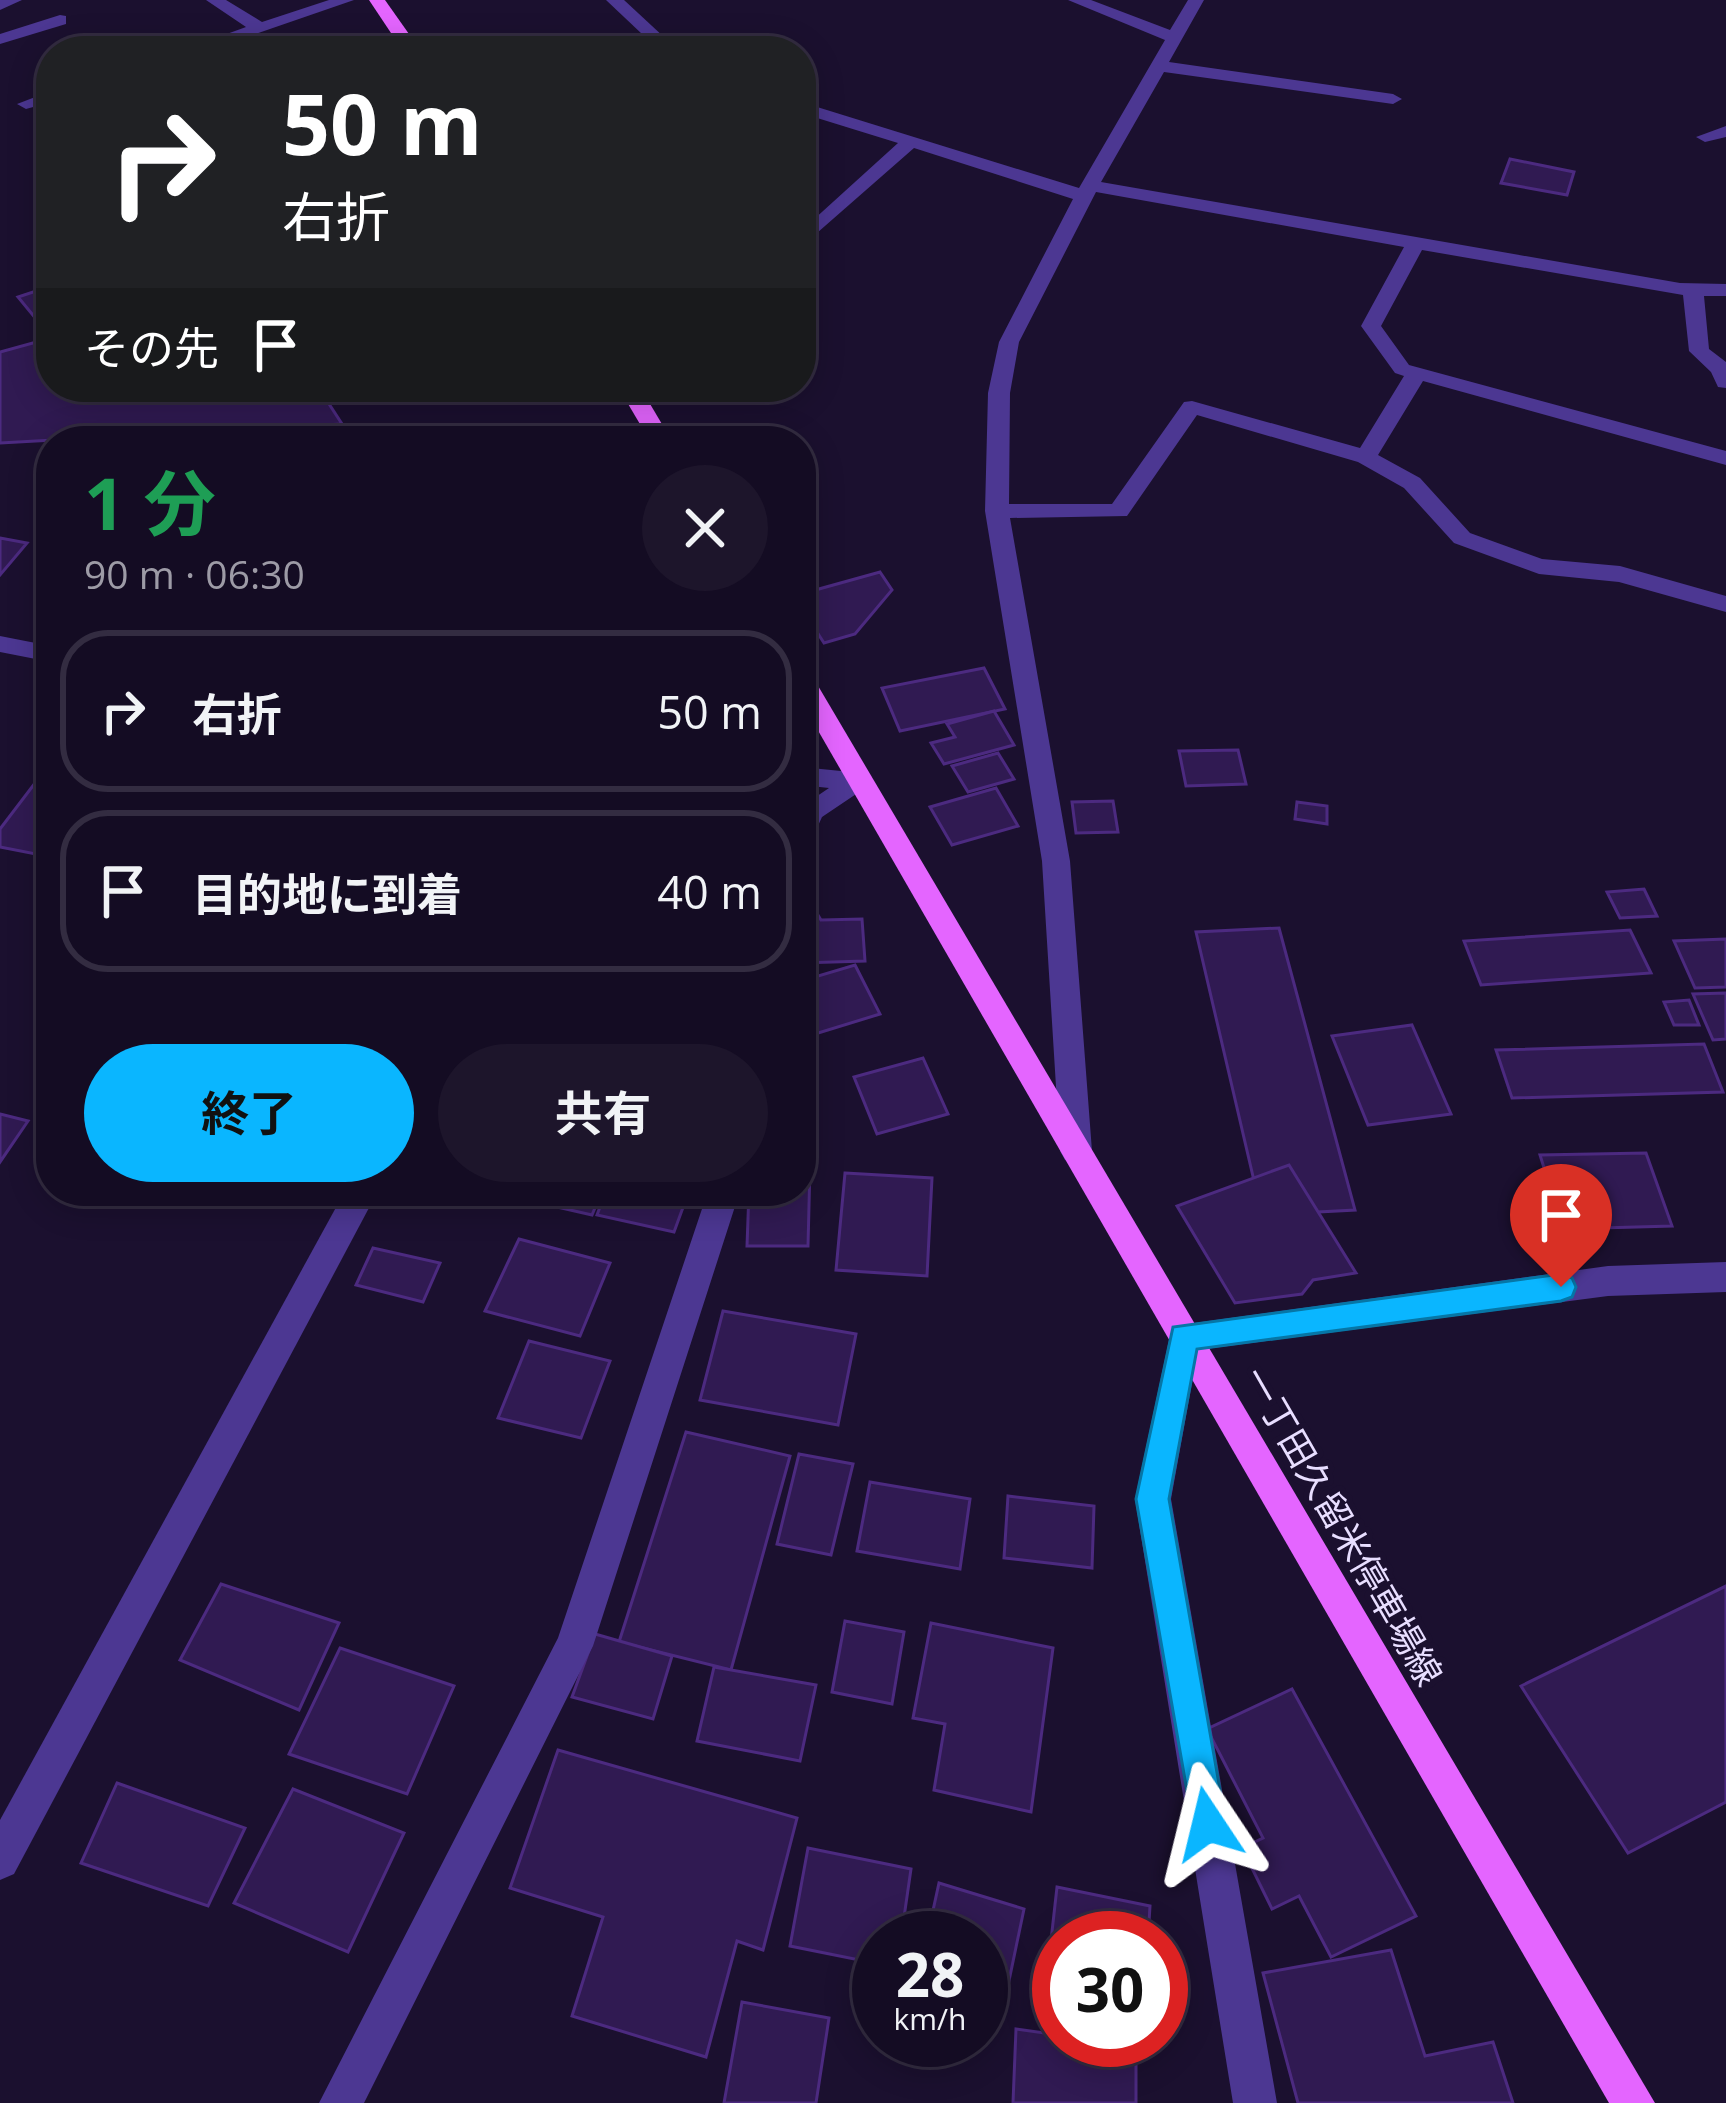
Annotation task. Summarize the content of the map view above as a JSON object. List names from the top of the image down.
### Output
{
  "streets": {
    "main road": ["一丁田久留米停車場線"]
  },
  "page": {
    "turn": ["50 m", "右折"],
    "then": "その先",
    "heading": ["1 分", "90 m · 06:30"],
    "list": [
      {
        "name": "右折",
        "value": "50 m"
      },
      {
        "name": "目的地に到着",
        "value": "40 m"
      }
    ],
    "buttons": ["終了", "共有"],
    "speed": "28 km/h",
    "limit": "30"
  }
}
